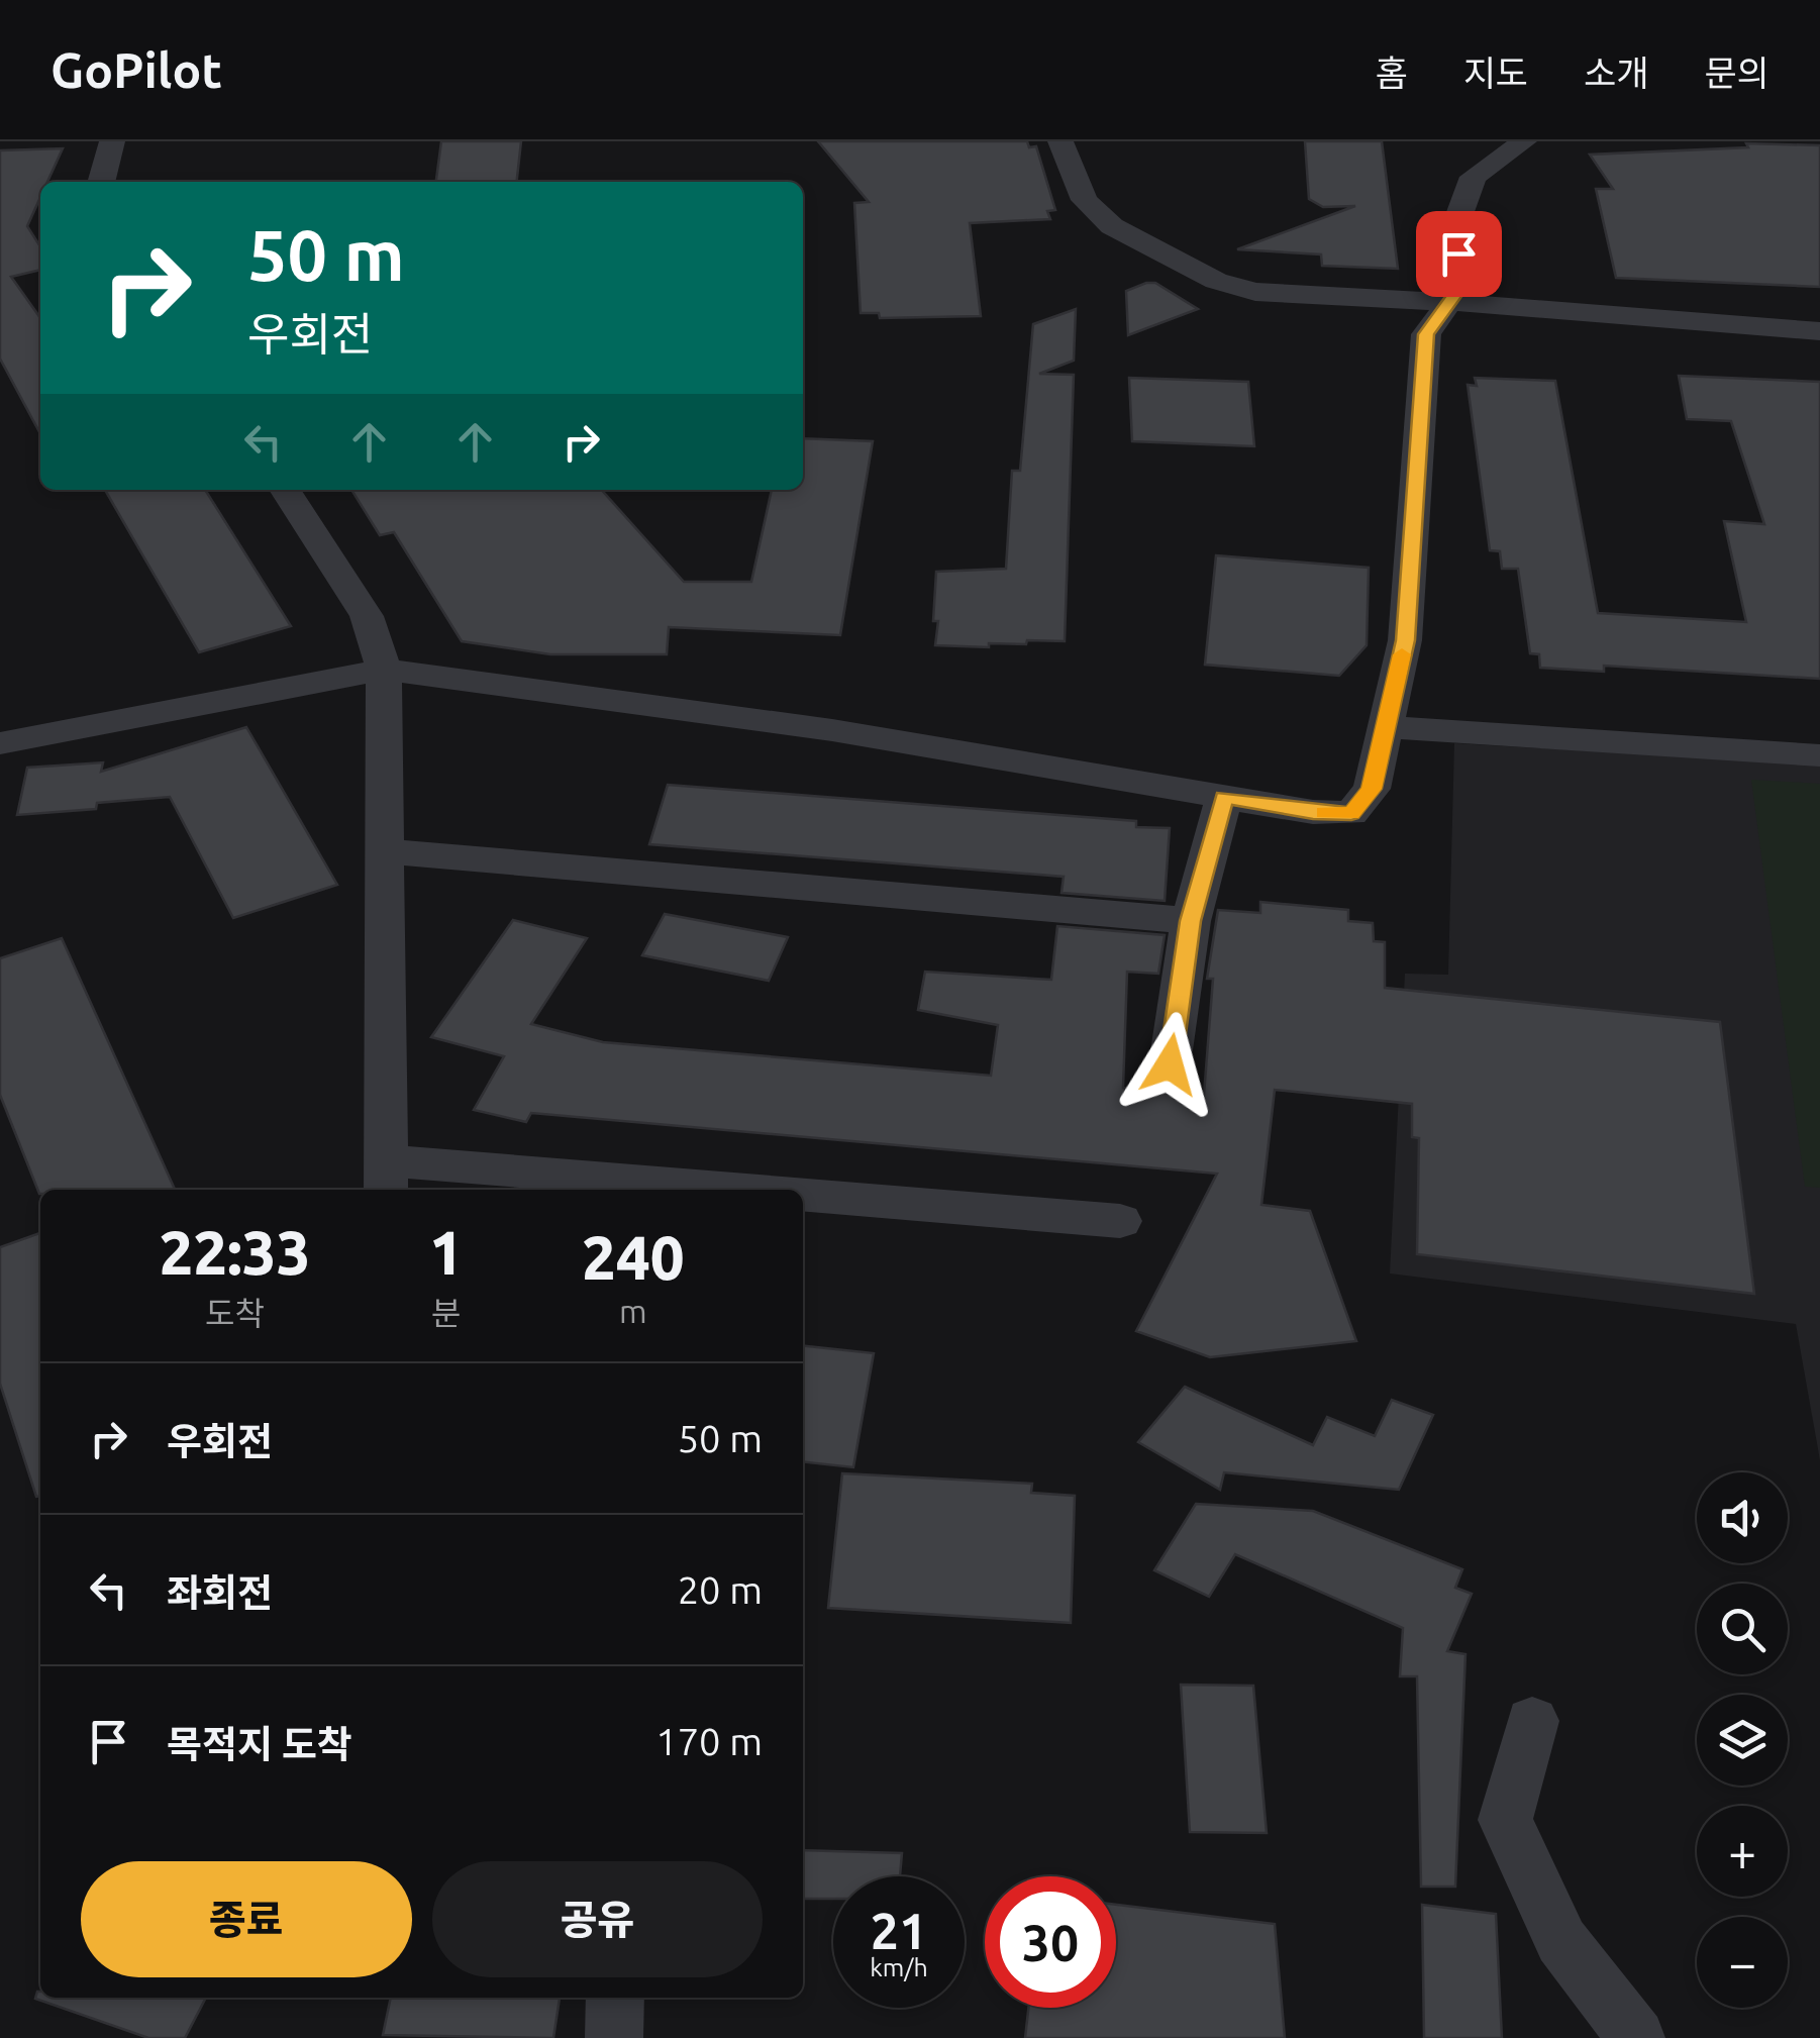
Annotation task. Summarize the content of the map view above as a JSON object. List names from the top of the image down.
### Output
{
  "page": {
    "header": "GoPilot",
    "nav": [
      "홈",
      "지도",
      "소개",
      "문의"
    ],
    "turn": ["50 m", "우회전"],
    "eta": [
      "22:33",
      "도착",
      "1",
      "분",
      "240",
      "m"
    ],
    "list": [
      {
        "name": "우회전",
        "value": "50 m"
      },
      {
        "name": "좌회전",
        "value": "20 m"
      },
      {
        "name": "목적지 도착",
        "value": "170 m"
      }
    ],
    "map_buttons": ["+", "−"],
    "buttons": ["종료", "공유"],
    "speed": "21 km/h",
    "limit": "30"
  }
}
